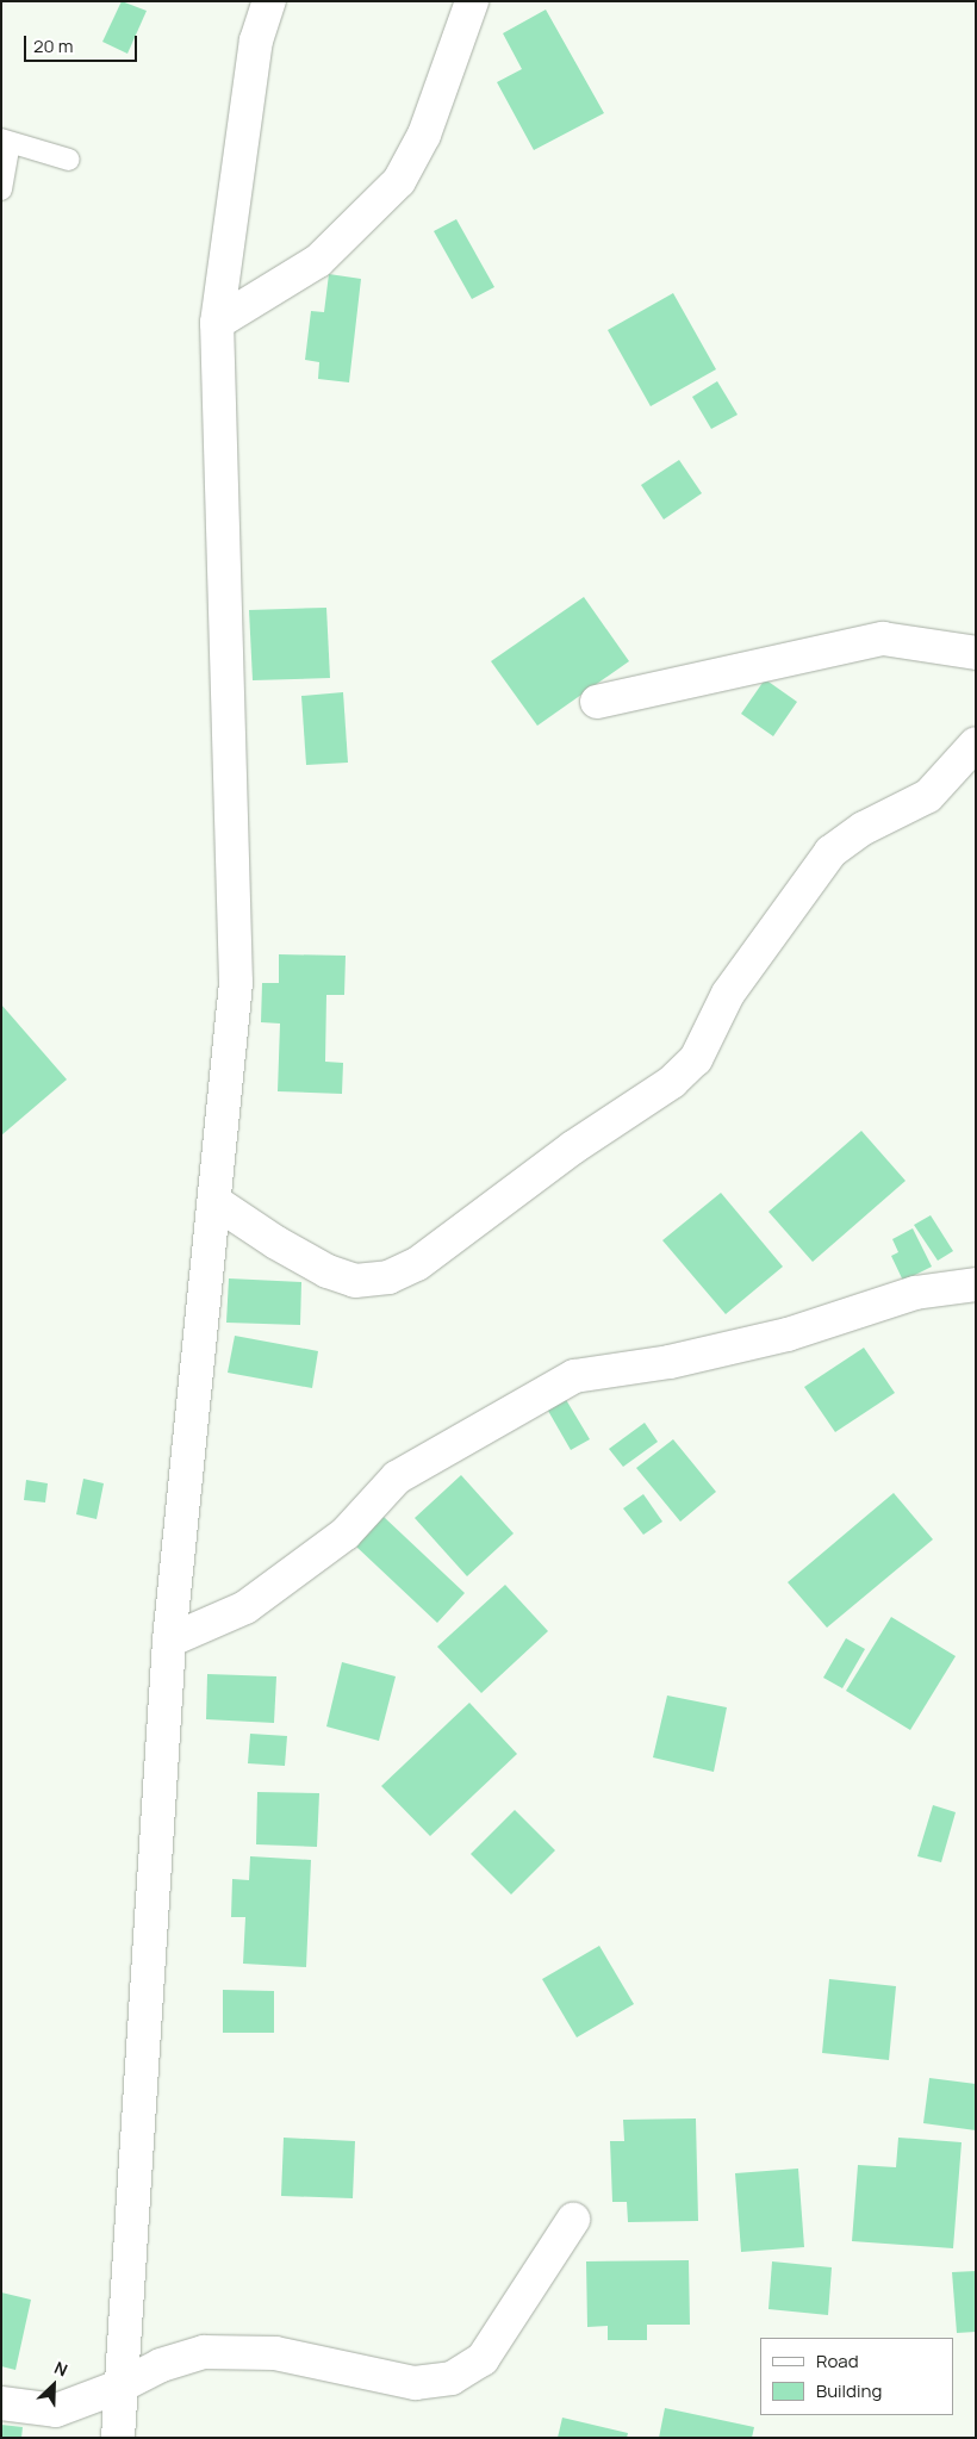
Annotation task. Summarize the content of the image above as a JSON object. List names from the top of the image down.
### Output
{
  "legend": ["Road", "Building"],
  "scale_bar": "20 m",
  "north": "top right"
}
